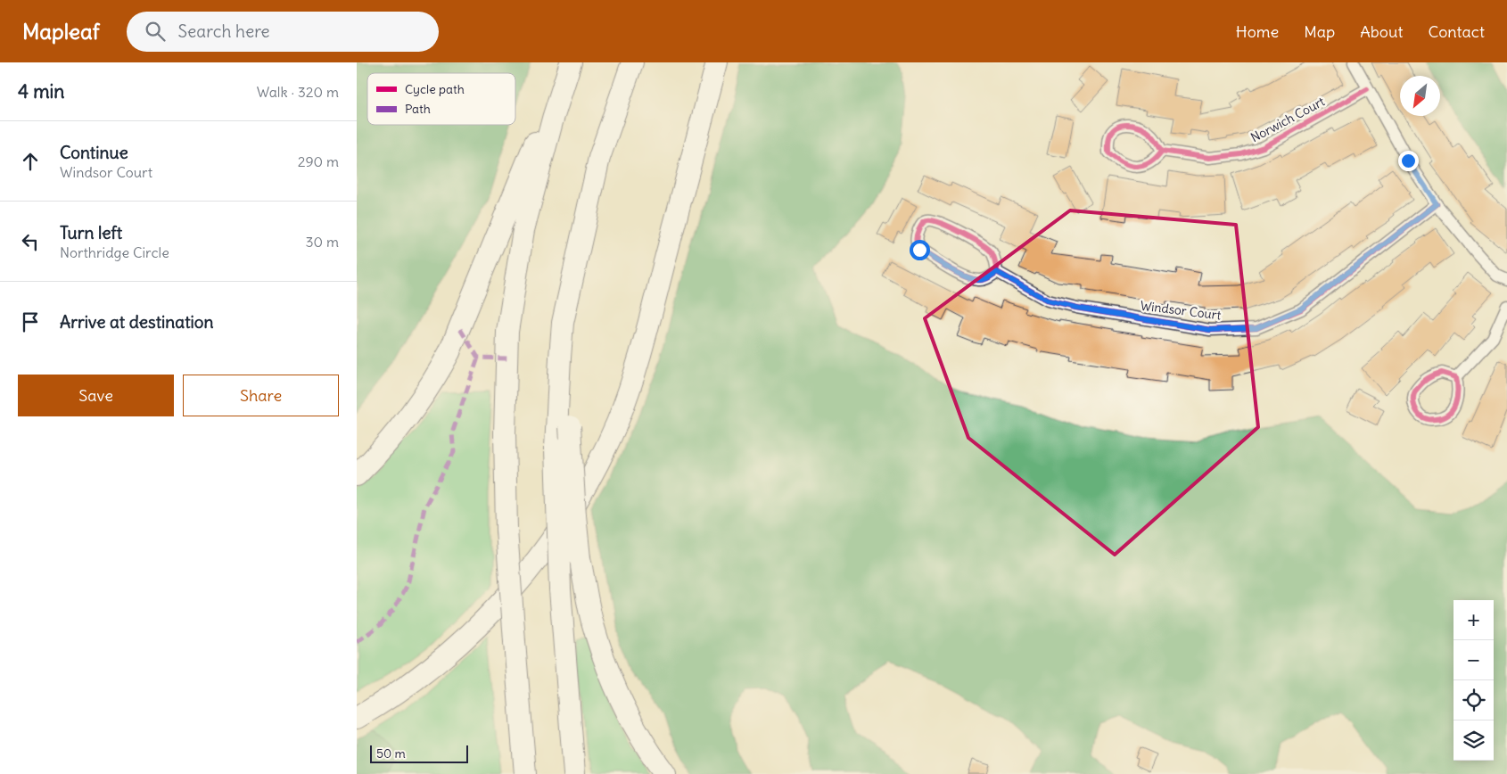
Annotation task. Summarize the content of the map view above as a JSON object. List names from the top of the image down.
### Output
{
  "streets": {
    "street": ["Norwich Court", "Windsor Court"]
  },
  "legend": ["Cycle path", "Path"],
  "scale_bar": "50 m",
  "north": "bottom left",
  "page": {
    "header": "Mapleaf",
    "search": "Search here",
    "nav": [
      "Home",
      "Map",
      "About",
      "Contact"
    ],
    "heading": ["4 min", "Walk · 320 m"],
    "list": [
      ["Continue", "Windsor Court", "290 m"],
      ["Turn left", "Northridge Circle", "30 m"],
      "Arrive at destination"
    ],
    "buttons": ["Save", "Share"],
    "map_buttons": ["+", "−"],
    "scale": "50 m"
  }
}
